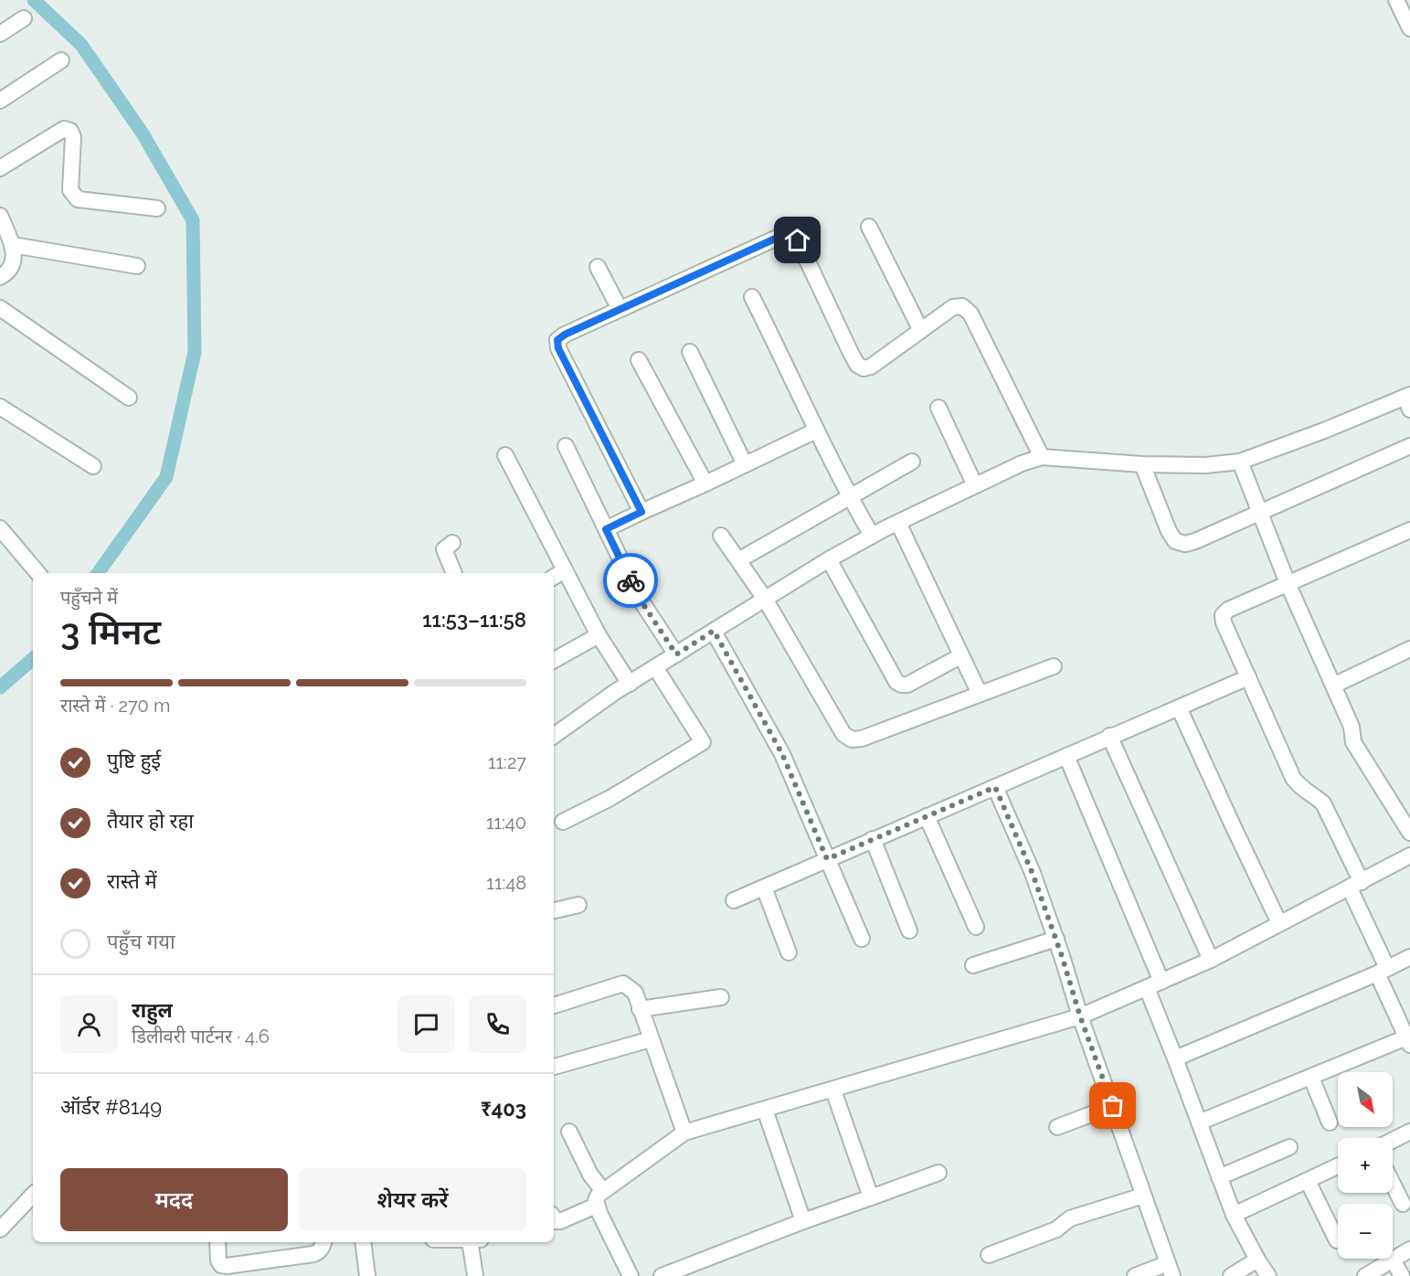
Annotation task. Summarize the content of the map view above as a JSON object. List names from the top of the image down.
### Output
{
  "north": "bottom right",
  "page": {
    "heading": ["3 मिनट", "पहुँचने में", "11:53–11:58"],
    "panel": [
      "राहुल",
      "डिलीवरी पार्टनर · 4.6",
      "ऑर्डर #8149",
      "₹403"
    ],
    "bar": "रास्ते में · 270 m",
    "list": [
      ["पुष्टि हुई", "11:27"],
      ["तैयार हो रहा", "11:40"],
      ["रास्ते में", "11:48"],
      "पहुँच गया"
    ],
    "map_buttons": ["+", "−"],
    "buttons": ["मदद", "शेयर करें"]
  }
}
